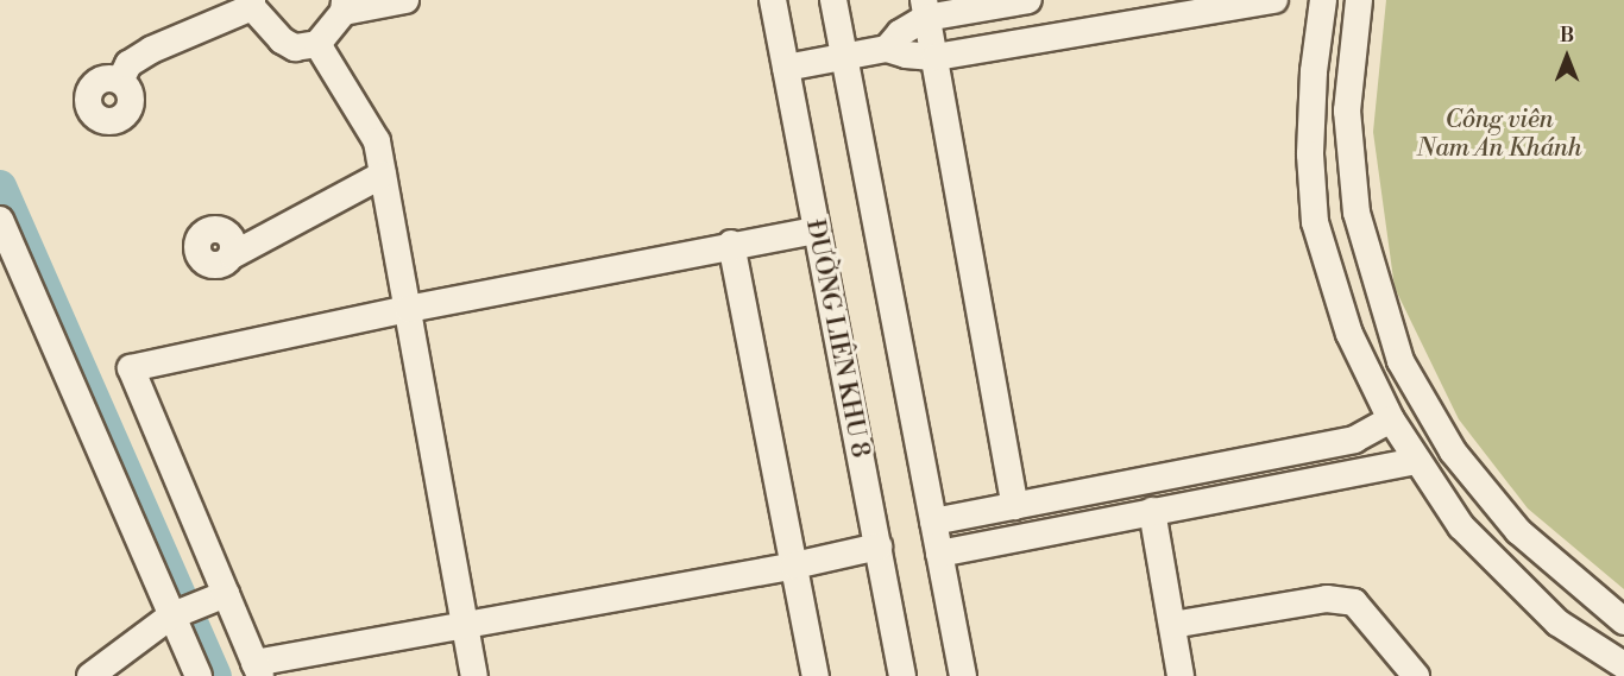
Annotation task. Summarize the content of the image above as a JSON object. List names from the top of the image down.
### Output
{
  "streets": {
    "street": ["ĐƯỜNG LIÊN KHU 8"]
  },
  "parks": ["Công viên Nam An Khánh"],
  "north": "top"
}
